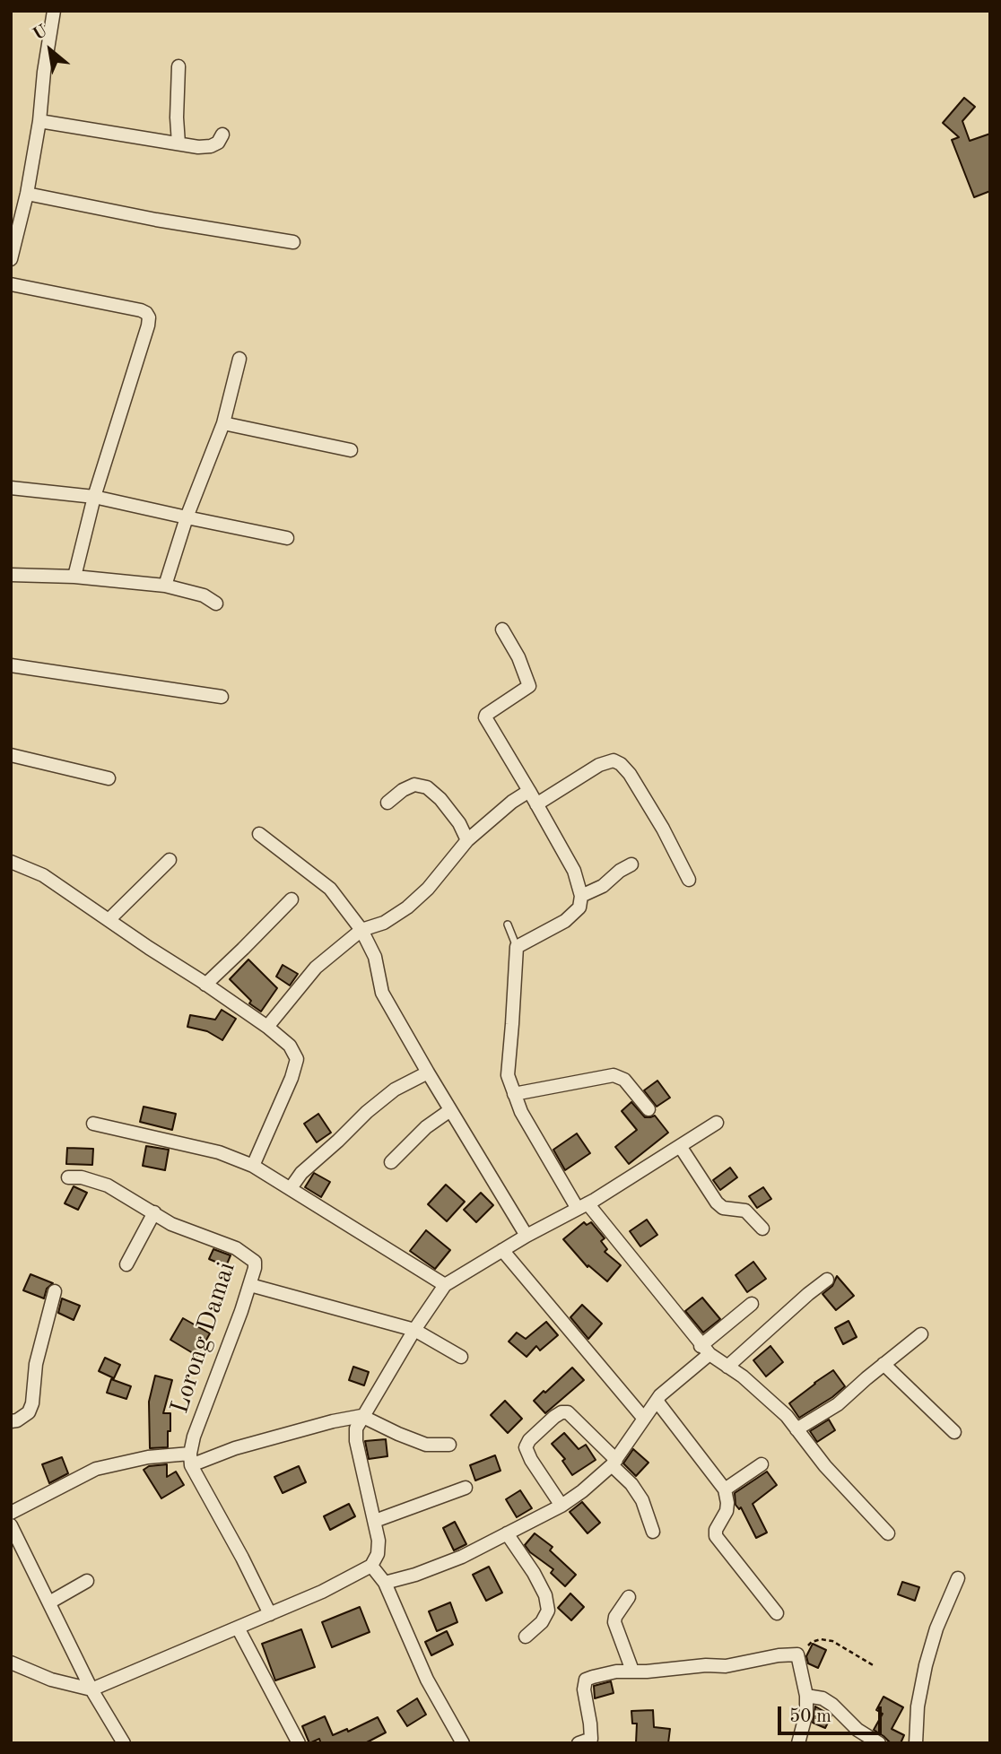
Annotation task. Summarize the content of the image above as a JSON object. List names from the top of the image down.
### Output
{
  "streets": {
    "street": ["Lorong Damai"]
  },
  "scale_bar": "50 m",
  "north": "top left"
}
